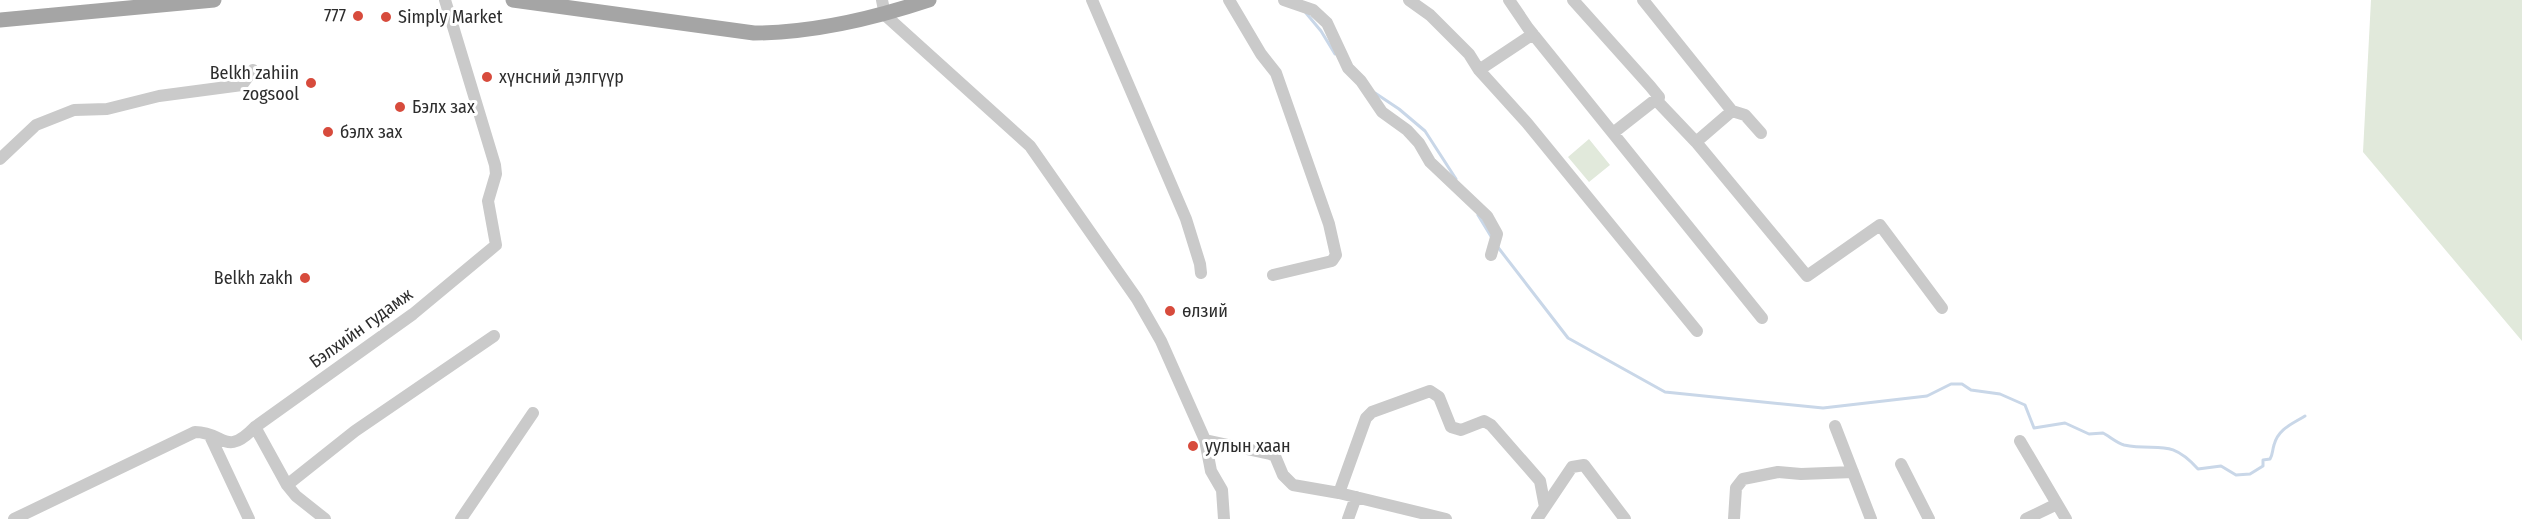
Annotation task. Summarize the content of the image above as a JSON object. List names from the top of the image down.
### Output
{
  "streets": {
    "street": ["Бэлхийн гудамж"]
  },
  "places": [
    "777",
    "Simply Market",
    "хүнсний дэлгүүр",
    "Belkh zahiin zogsool",
    "Бэлх зах",
    "бэлх зах",
    "Belkh zakh",
    "өлзий",
    "уулын хаан"
  ]
}
